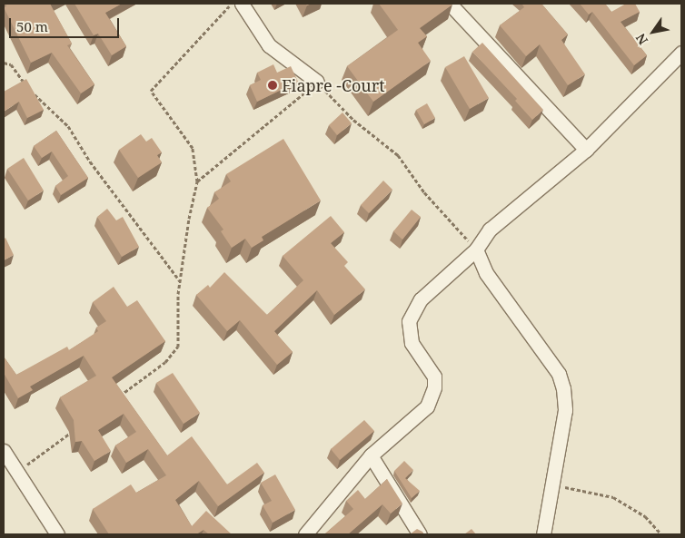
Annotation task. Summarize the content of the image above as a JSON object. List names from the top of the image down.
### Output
{
  "places": ["Fiapre -Court"],
  "scale_bar": "50 m",
  "north": "bottom left"
}
